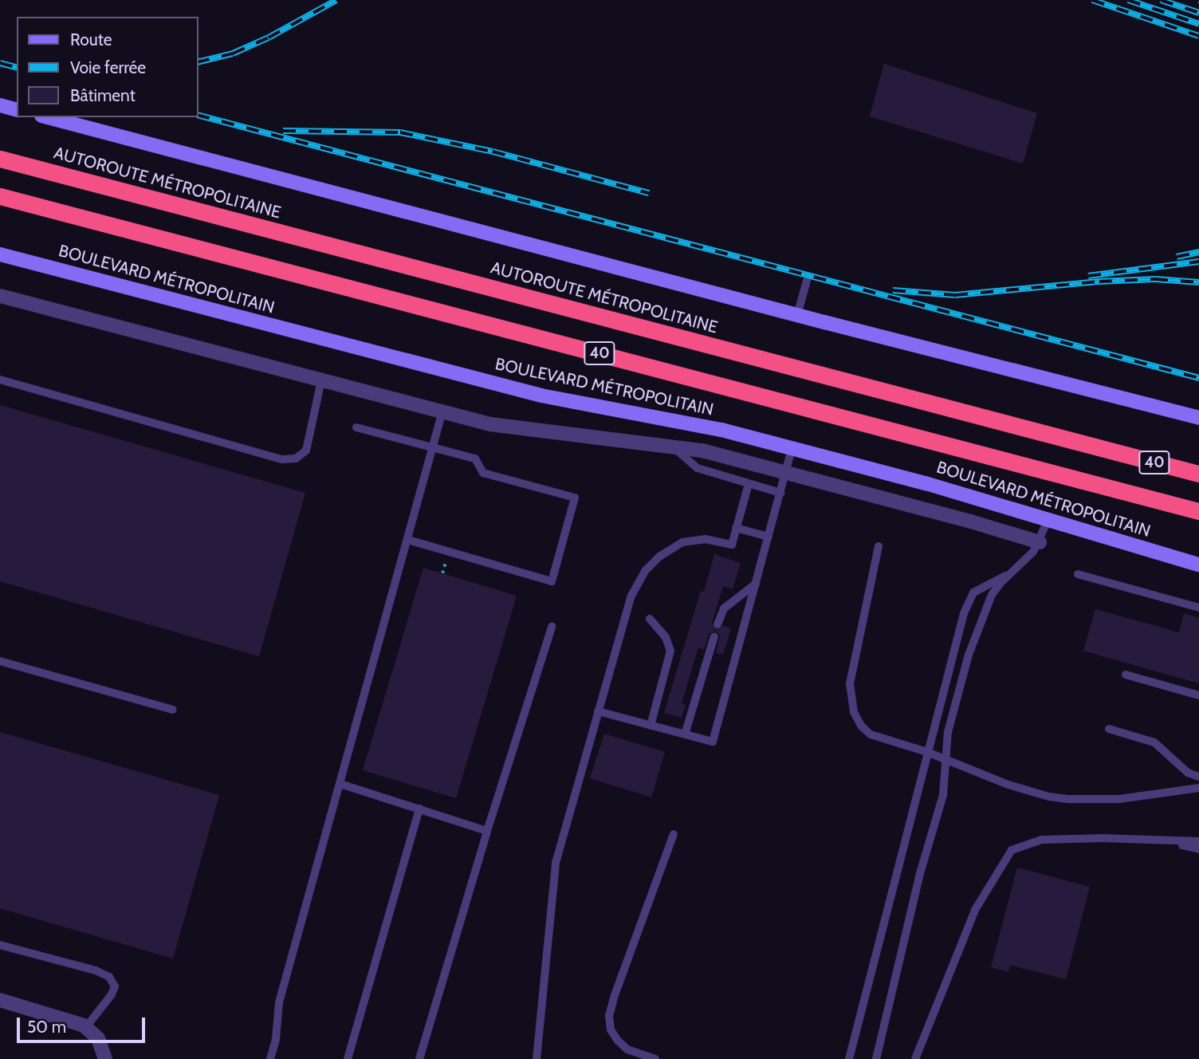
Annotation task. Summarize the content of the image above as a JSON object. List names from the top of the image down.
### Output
{
  "streets": {
    "highway": ["AUTOROUTE MÉTROPOLITAINE", "40"],
    "main road": ["BOULEVARD MÉTROPOLITAIN"]
  },
  "legend": ["Route", "Voie ferrée", "Bâtiment"],
  "scale_bar": "50 m"
}
